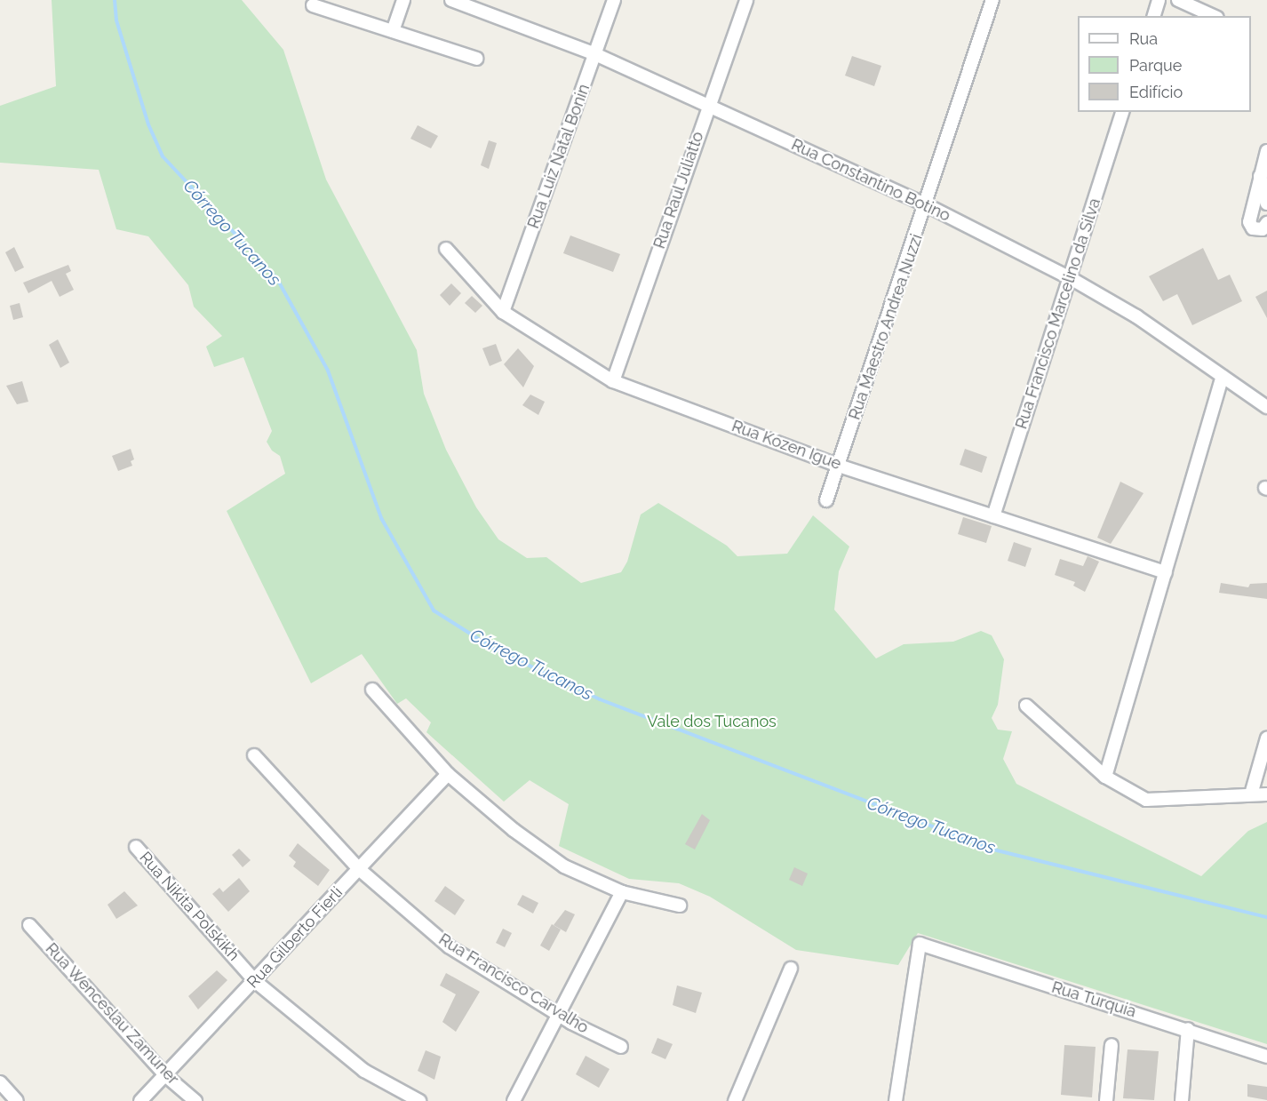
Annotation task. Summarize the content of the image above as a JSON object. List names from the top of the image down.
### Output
{
  "streets": {
    "street": [
      "Rua Luiz Natal Bonin",
      "Rua Constantino Botino",
      "Rua Raul Juliatto",
      "Rua Francisco Marcelino da Silva",
      "Rua Maestro Andrea Nuzzi",
      "Rua Kozen Igue",
      "Rua Nikita Polskikh",
      "Rua Gilberto Fierli",
      "Rua Francisco Carvalho",
      "Rua Turquia",
      "Rua Wenceslau Zamuner"
    ]
  },
  "crossings": [
    ["Rua Luiz Natal Bonin", "Rua Constantino Botino"],
    ["Rua Luiz Natal Bonin", "Rua Kozen Igue"],
    ["Rua Constantino Botino", "Rua Raul Juliatto"],
    ["Rua Constantino Botino", "Rua Francisco Marcelino da Silva"],
    ["Rua Constantino Botino", "Rua Maestro Andrea Nuzzi"],
    ["Rua Raul Juliatto", "Rua Kozen Igue"],
    ["Rua Francisco Marcelino da Silva", "Rua Kozen Igue"],
    ["Rua Maestro Andrea Nuzzi", "Rua Kozen Igue"],
    ["Rua Nikita Polskikh", "Rua Gilberto Fierli"],
    ["Rua Gilberto Fierli", "Rua Francisco Carvalho"],
    ["Rua Gilberto Fierli", "Rua Wenceslau Zamuner"]
  ],
  "water": ["Córrego Tucanos"],
  "parks": ["Vale dos Tucanos"],
  "legend": ["Rua", "Parque", "Edifício"]
}
